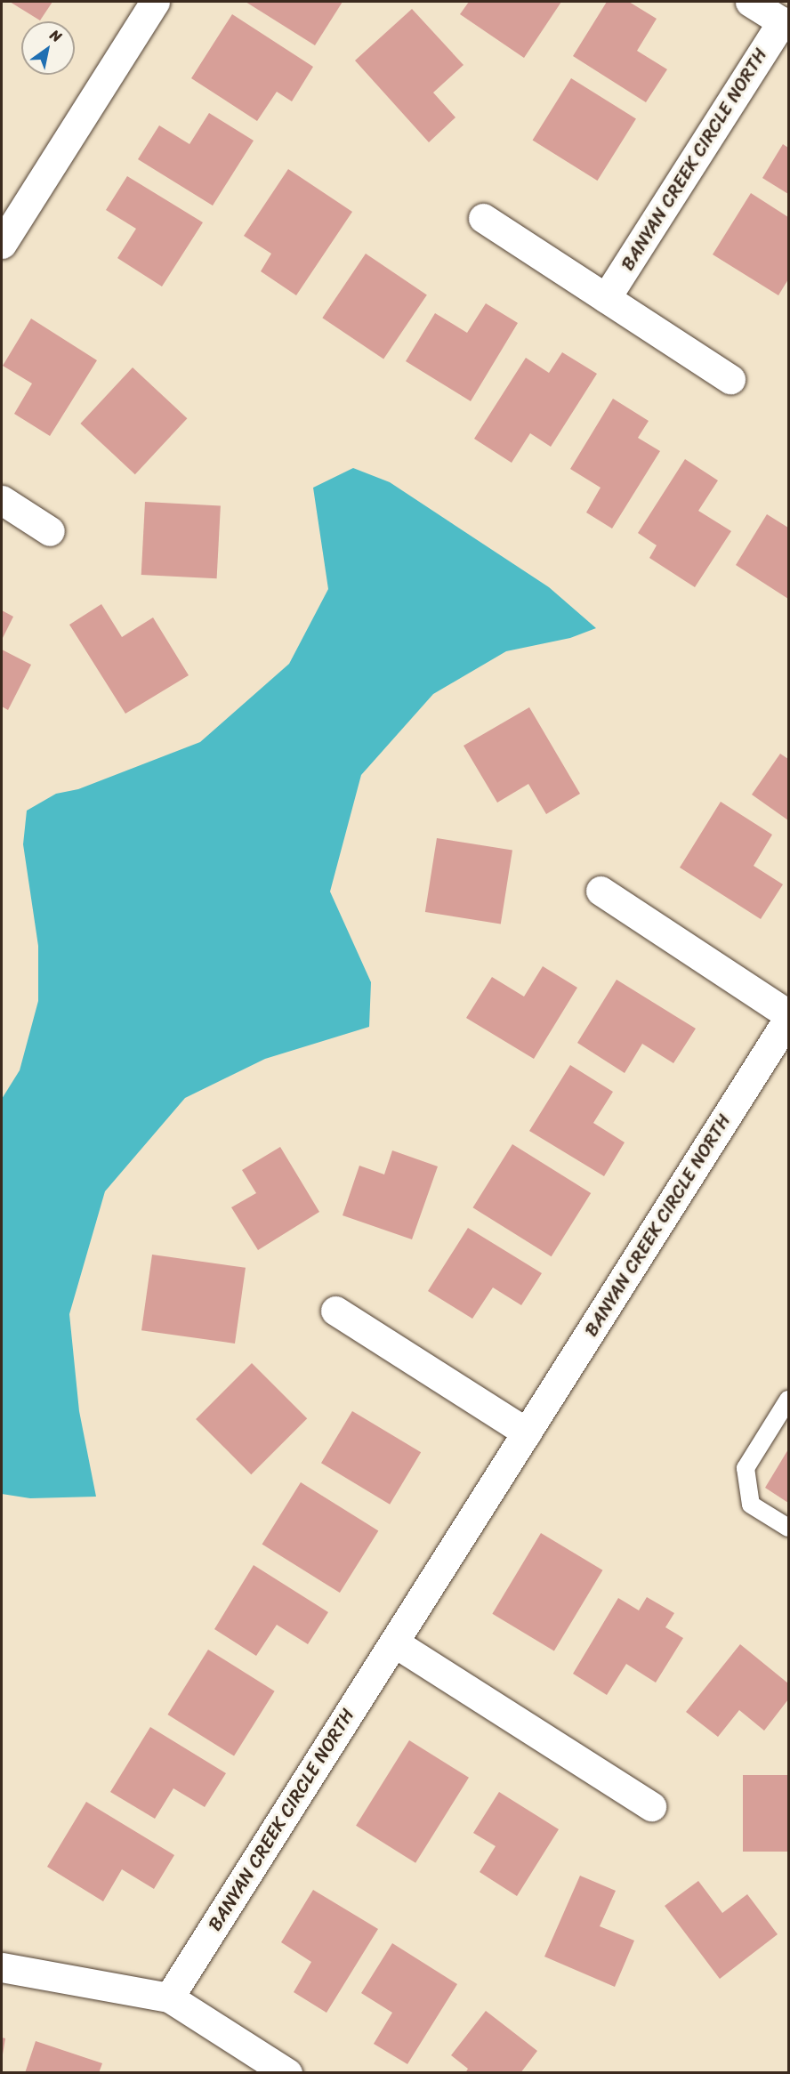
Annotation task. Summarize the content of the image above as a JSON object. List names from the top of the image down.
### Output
{
  "streets": {
    "street": ["BANYAN CREEK CIRCLE NORTH"]
  },
  "north": "top right"
}
